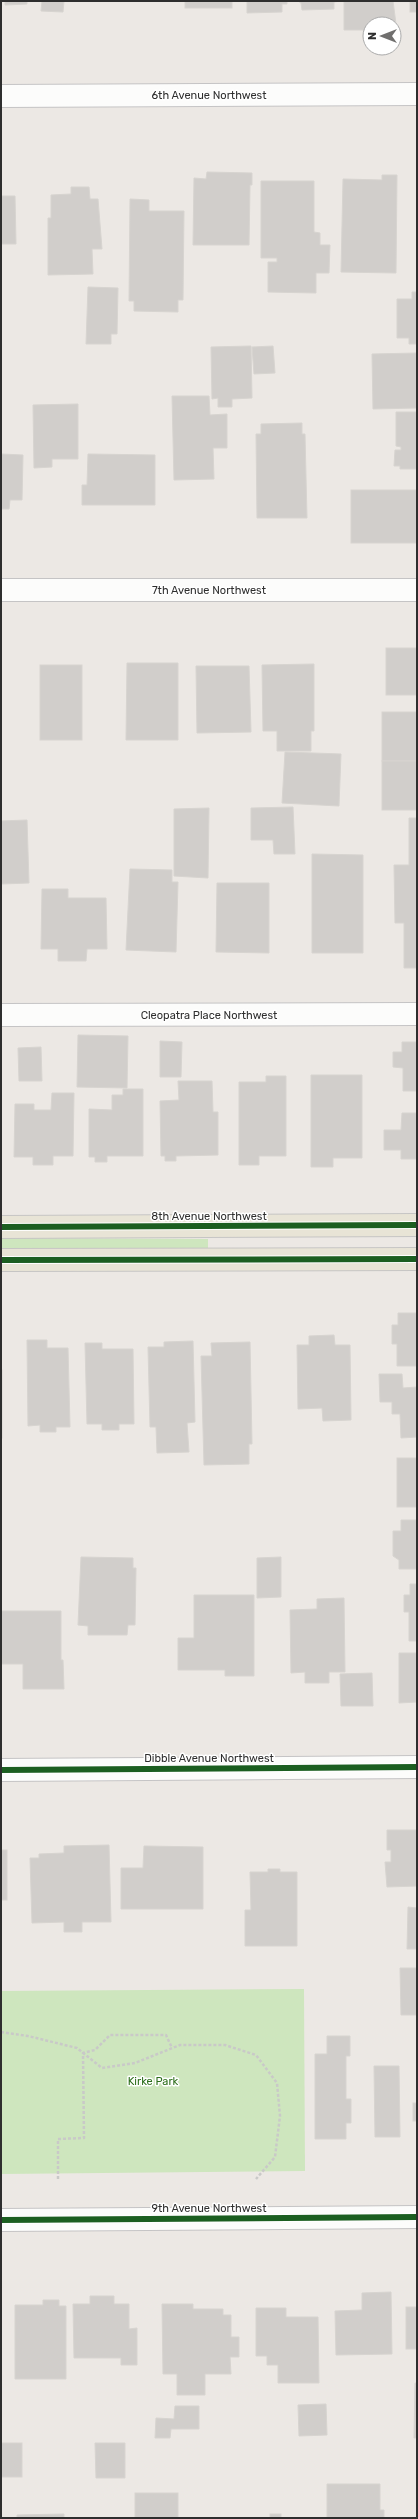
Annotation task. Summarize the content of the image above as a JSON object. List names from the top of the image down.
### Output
{
  "streets": {
    "main road": ["8th Avenue Northwest"],
    "street": [
      "6th Avenue Northwest",
      "7th Avenue Northwest",
      "Cleopatra Place Northwest",
      "Dibble Avenue Northwest",
      "9th Avenue Northwest"
    ]
  },
  "parks": ["Kirke Park"],
  "north": "left"
}
